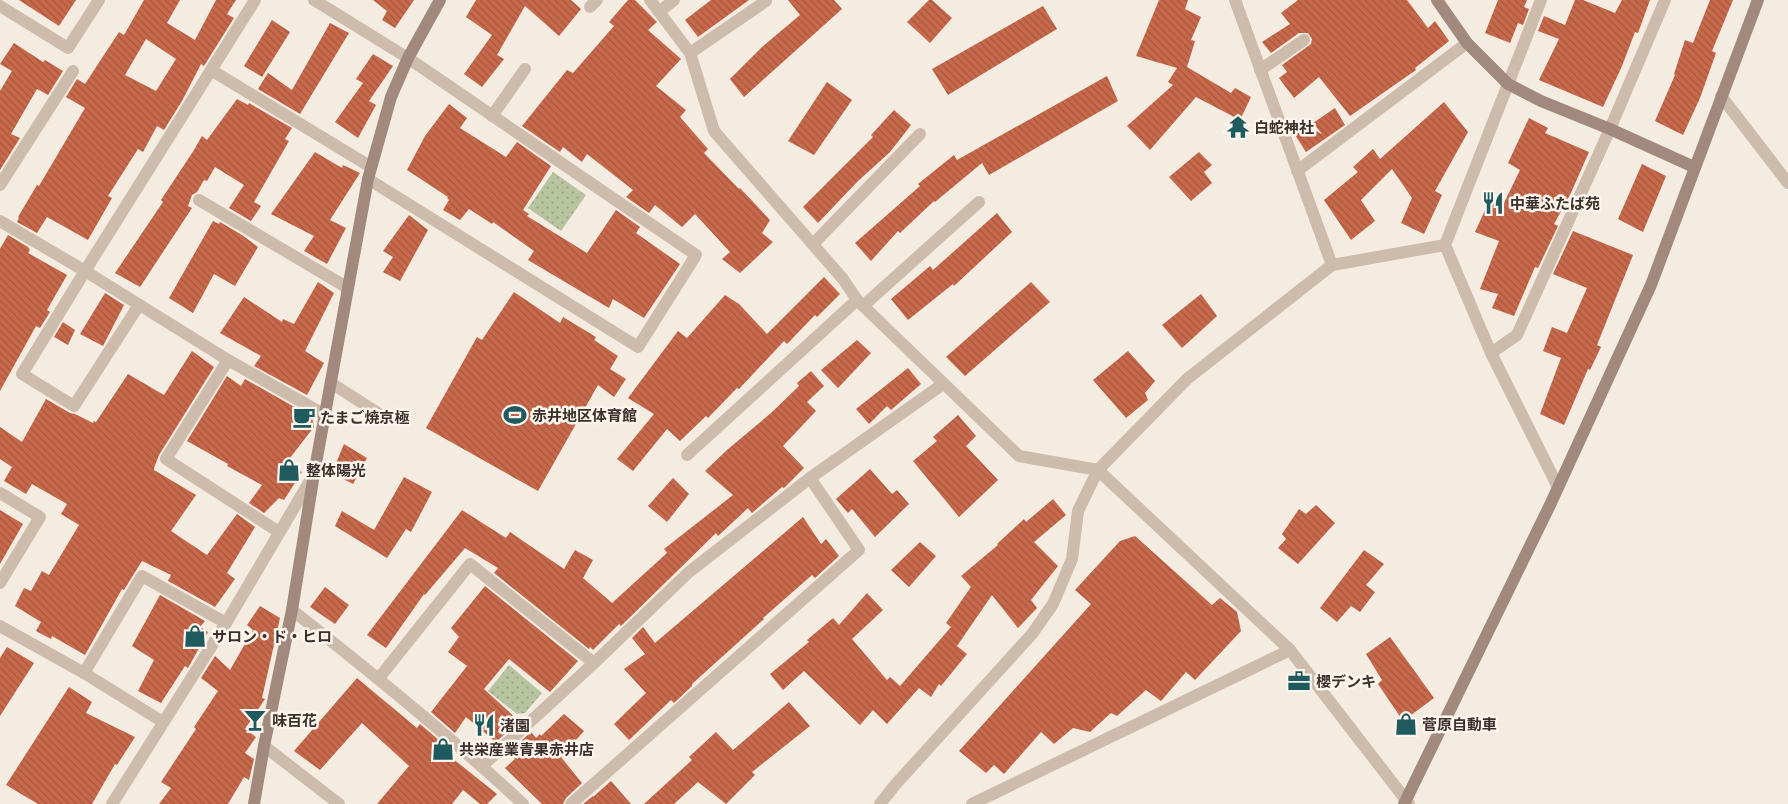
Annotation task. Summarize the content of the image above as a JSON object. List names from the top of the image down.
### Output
{
  "places": {
    "temple": ["白蛇神社"],
    "restaurant": ["中華ふたば苑", "渚園"],
    "sports": ["赤井地区体育館"],
    "cafe": ["たまご焼京極"],
    "shop": [
      "整体陽光",
      "サロン・ド・ヒロ",
      "菅原自動車",
      "共栄産業青果赤井店"
    ],
    "office": ["櫻デンキ"],
    "bar": ["味百花"]
  }
}
